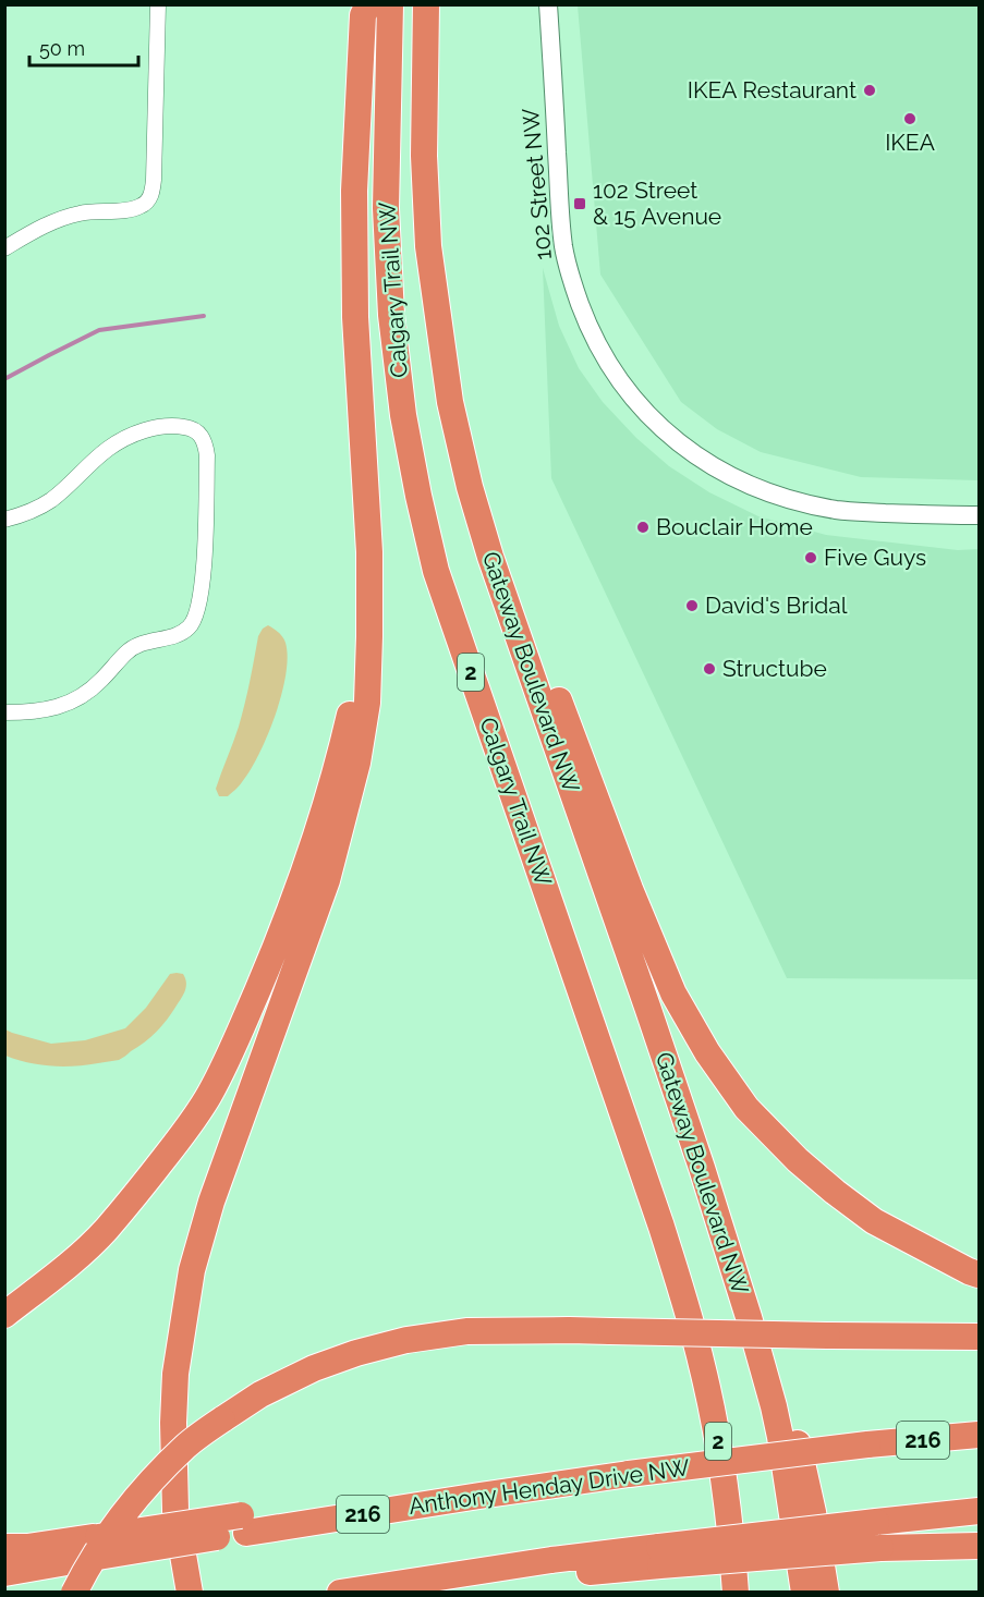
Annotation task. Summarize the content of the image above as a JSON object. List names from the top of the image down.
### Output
{
  "streets": {
    "highway": [
      "Calgary Trail NW",
      "2",
      "Gateway Boulevard NW",
      "216",
      "Anthony Henday Drive NW"
    ],
    "street": ["102 Street NW"]
  },
  "places": {
    "other": [
      "IKEA Restaurant",
      "IKEA",
      "Bouclair Home",
      "Five Guys",
      "David's Bridal",
      "Structube"
    ],
    "transit": ["102 Street & 15 Avenue"]
  },
  "scale_bar": "50 m"
}
